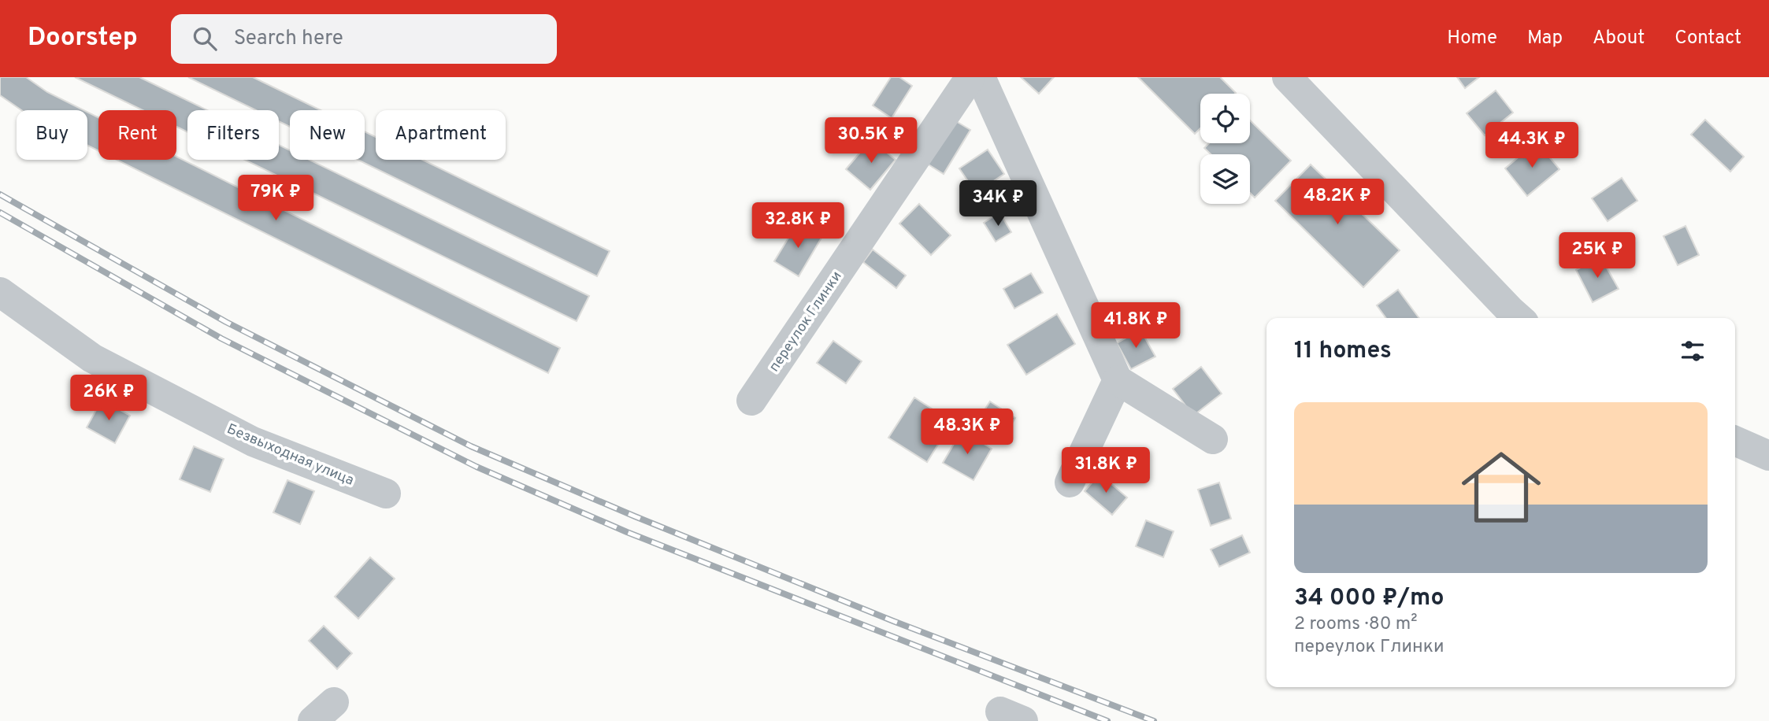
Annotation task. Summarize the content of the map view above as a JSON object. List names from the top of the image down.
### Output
{
  "streets": {
    "street": ["переулок Глинки", "Безвыходная улица"]
  },
  "page": {
    "header": "Doorstep",
    "search": "Search here",
    "nav": [
      "Home",
      "Map",
      "About",
      "Contact"
    ],
    "chip": [
      "Buy",
      "Rent",
      "Filters",
      "New",
      "Apartment"
    ],
    "price": [
      "30.5K ₽",
      "44.3K ₽",
      "79K ₽",
      "48.2K ₽",
      "34K ₽",
      "32.8K ₽",
      "25K ₽",
      "41.8K ₽",
      "26K ₽",
      "48.3K ₽",
      "31.8K ₽"
    ],
    "heading": "11 homes",
    "list": [
      {
        "name": "34 000 ₽/mo",
        "note": "2 rooms · 80 m² · переулок Глинки"
      }
    ]
  }
}
